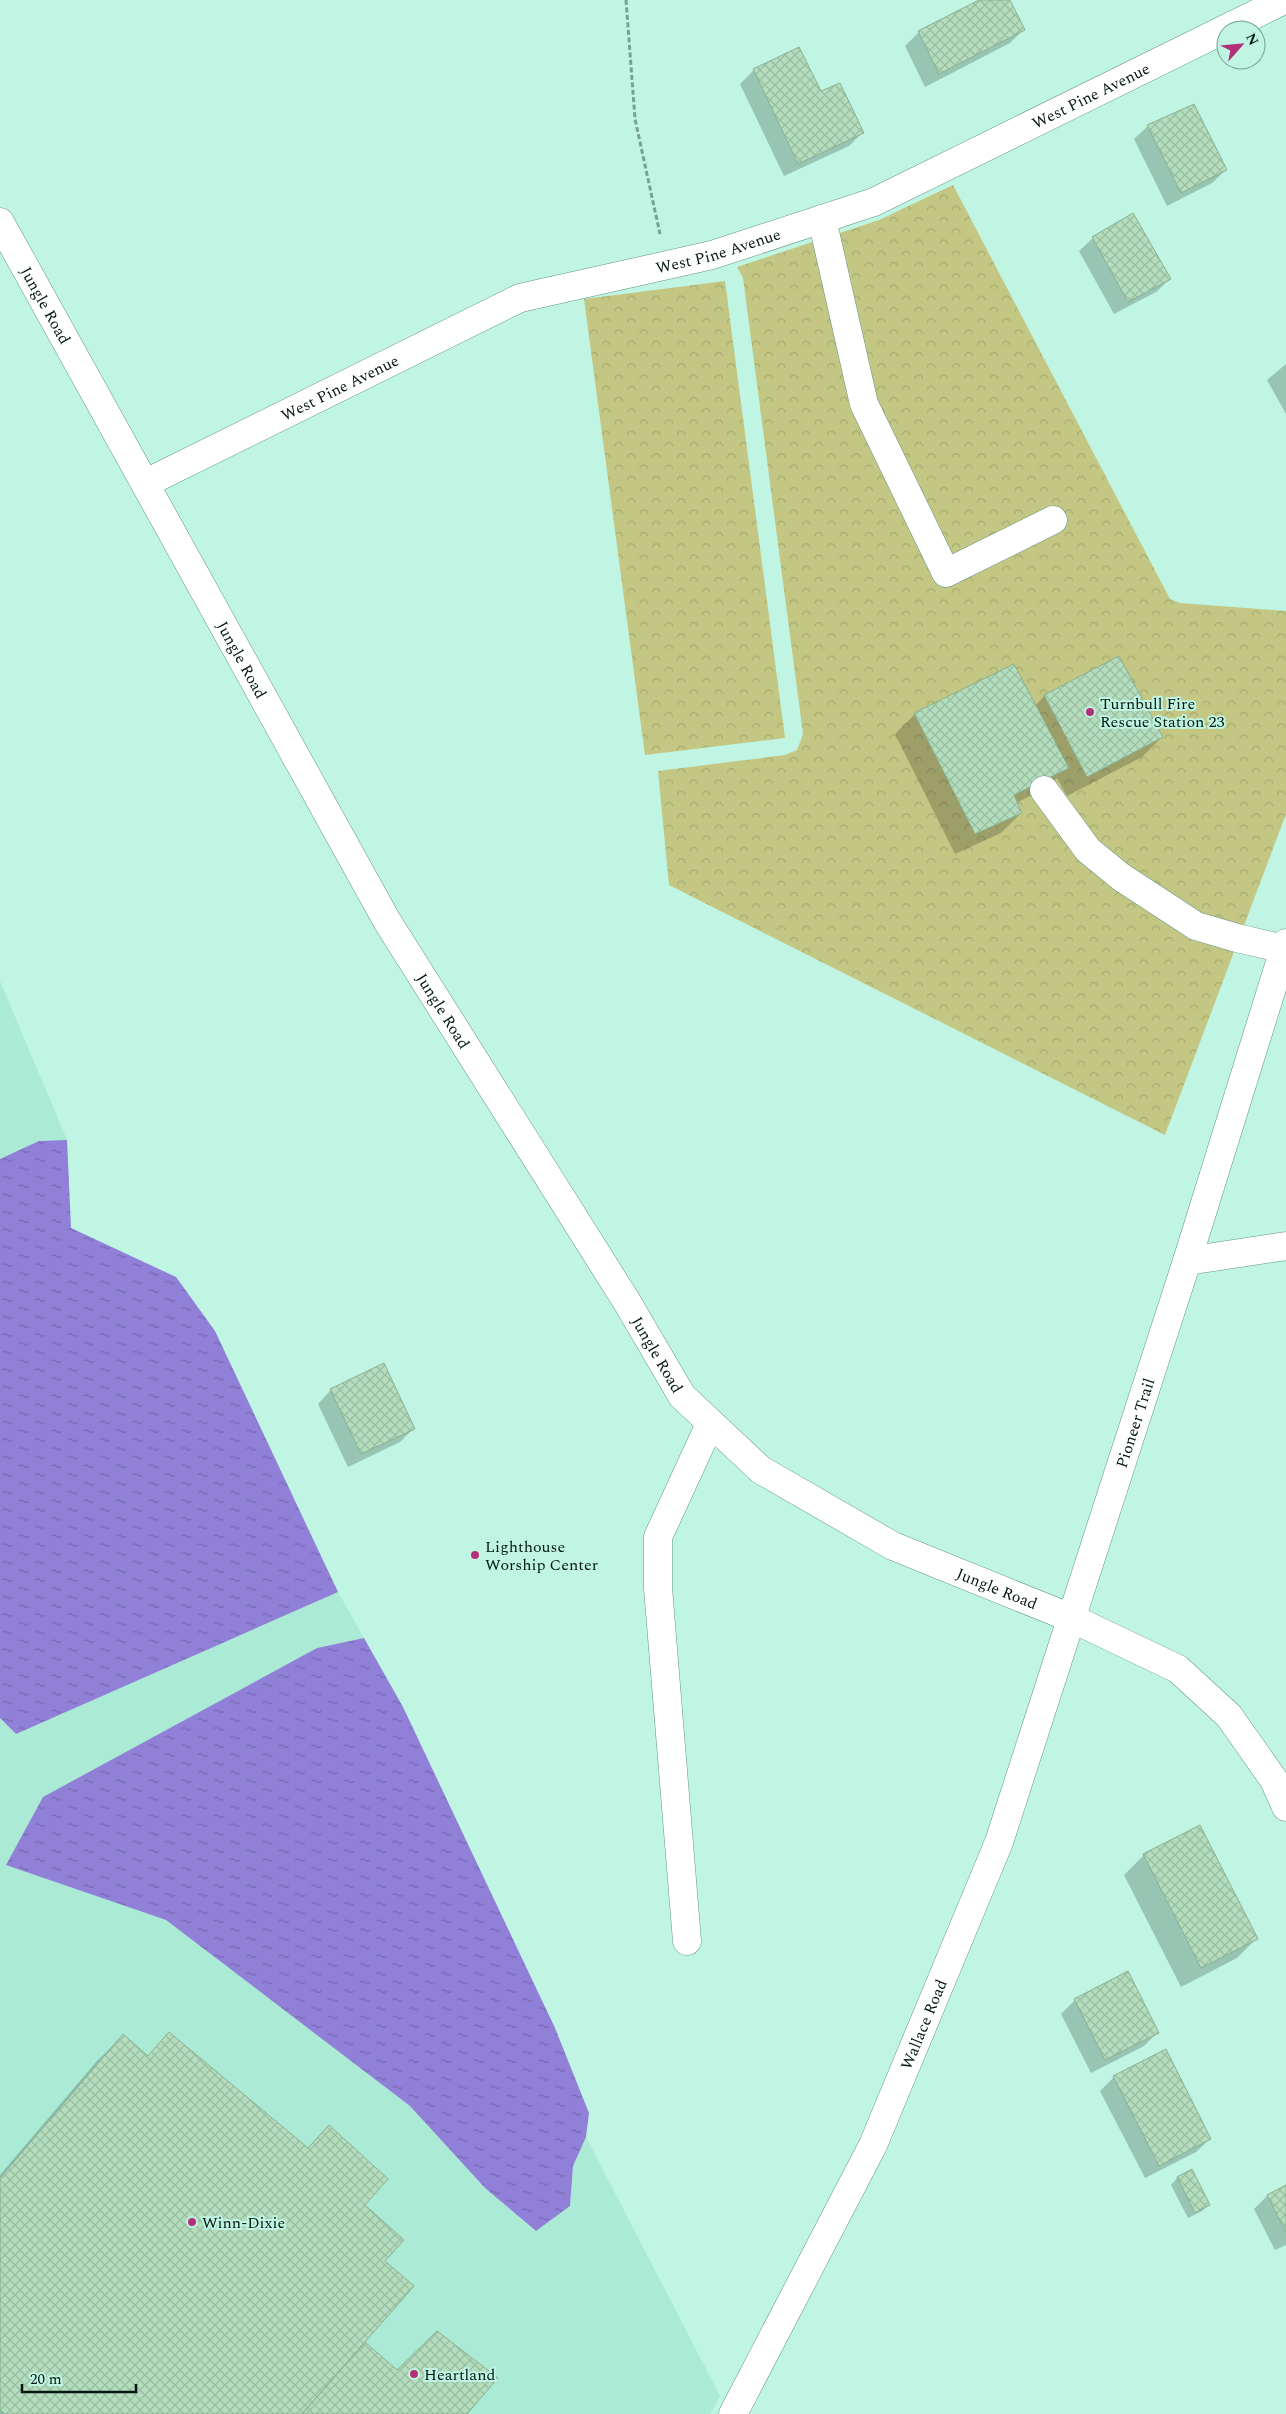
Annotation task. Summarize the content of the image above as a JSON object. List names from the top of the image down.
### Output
{
  "streets": {
    "street": [
      "West Pine Avenue",
      "Jungle Road",
      "Pioneer Trail",
      "Wallace Road"
    ]
  },
  "crossings": [
    ["West Pine Avenue", "Jungle Road"],
    ["Jungle Road", "Pioneer Trail"],
    ["Jungle Road", "Wallace Road"],
    ["Pioneer Trail", "Wallace Road"]
  ],
  "places": [
    "Turnbull Fire Rescue Station 23",
    "Lighthouse Worship Center",
    "Winn-Dixie",
    "Heartland"
  ],
  "scale_bar": "20 m",
  "north": "top right"
}
